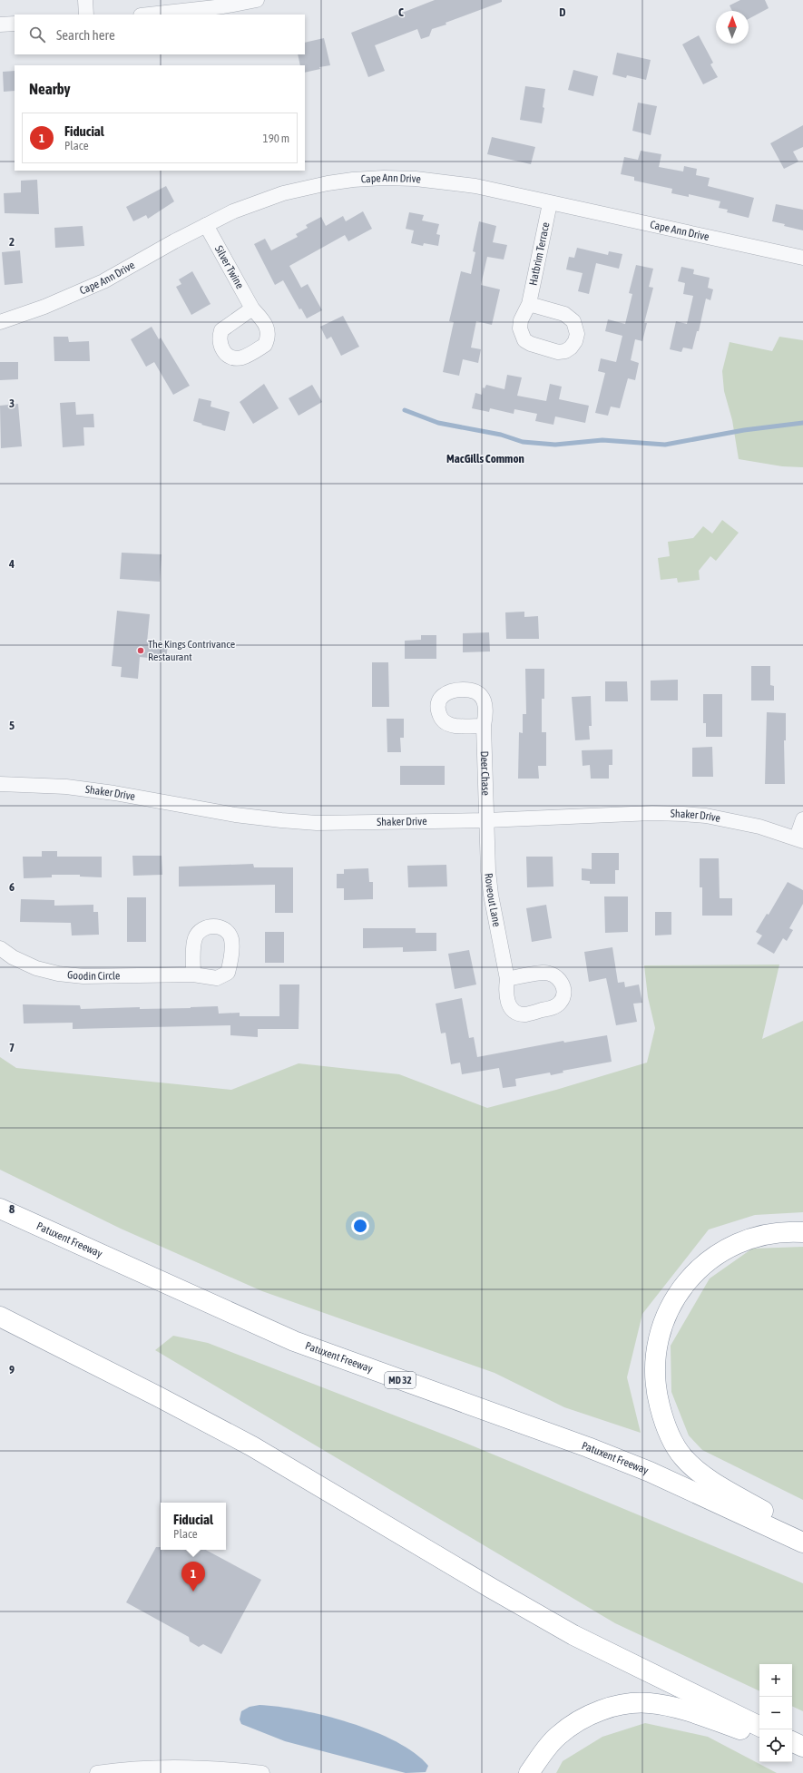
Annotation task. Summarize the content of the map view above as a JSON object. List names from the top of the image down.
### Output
{
  "streets": {
    "highway": ["Patuxent Freeway", "MD 32"],
    "street": [
      "Cape Ann Drive",
      "Hatbrim Terrace",
      "Silver Twine",
      "Deer Chase",
      "Shaker Drive",
      "Roveout Lane",
      "Goodin Circle"
    ]
  },
  "crossings": [
    ["Cape Ann Drive", "Hatbrim Terrace"],
    ["Cape Ann Drive", "Silver Twine"],
    ["Deer Chase", "Shaker Drive"],
    ["Deer Chase", "Roveout Lane"],
    ["Shaker Drive", "Roveout Lane"]
  ],
  "districts": ["MacGills Common"],
  "places": ["The Kings Contrivance Restaurant"],
  "north": "top",
  "page": {
    "search": "Search here",
    "heading": "Nearby",
    "list": [
      {
        "mark": "1",
        "name": "Fiducial",
        "note": "Place",
        "value": "190 m"
      }
    ],
    "popup": ["Fiducial", "Place"],
    "pins": "1",
    "map_buttons": ["+", "−"]
  },
  "grid": {
    "columns": ["C", "D"],
    "rows": [
      "2",
      "3",
      "4",
      "5",
      "6",
      "7",
      "8",
      "9"
    ]
  }
}
